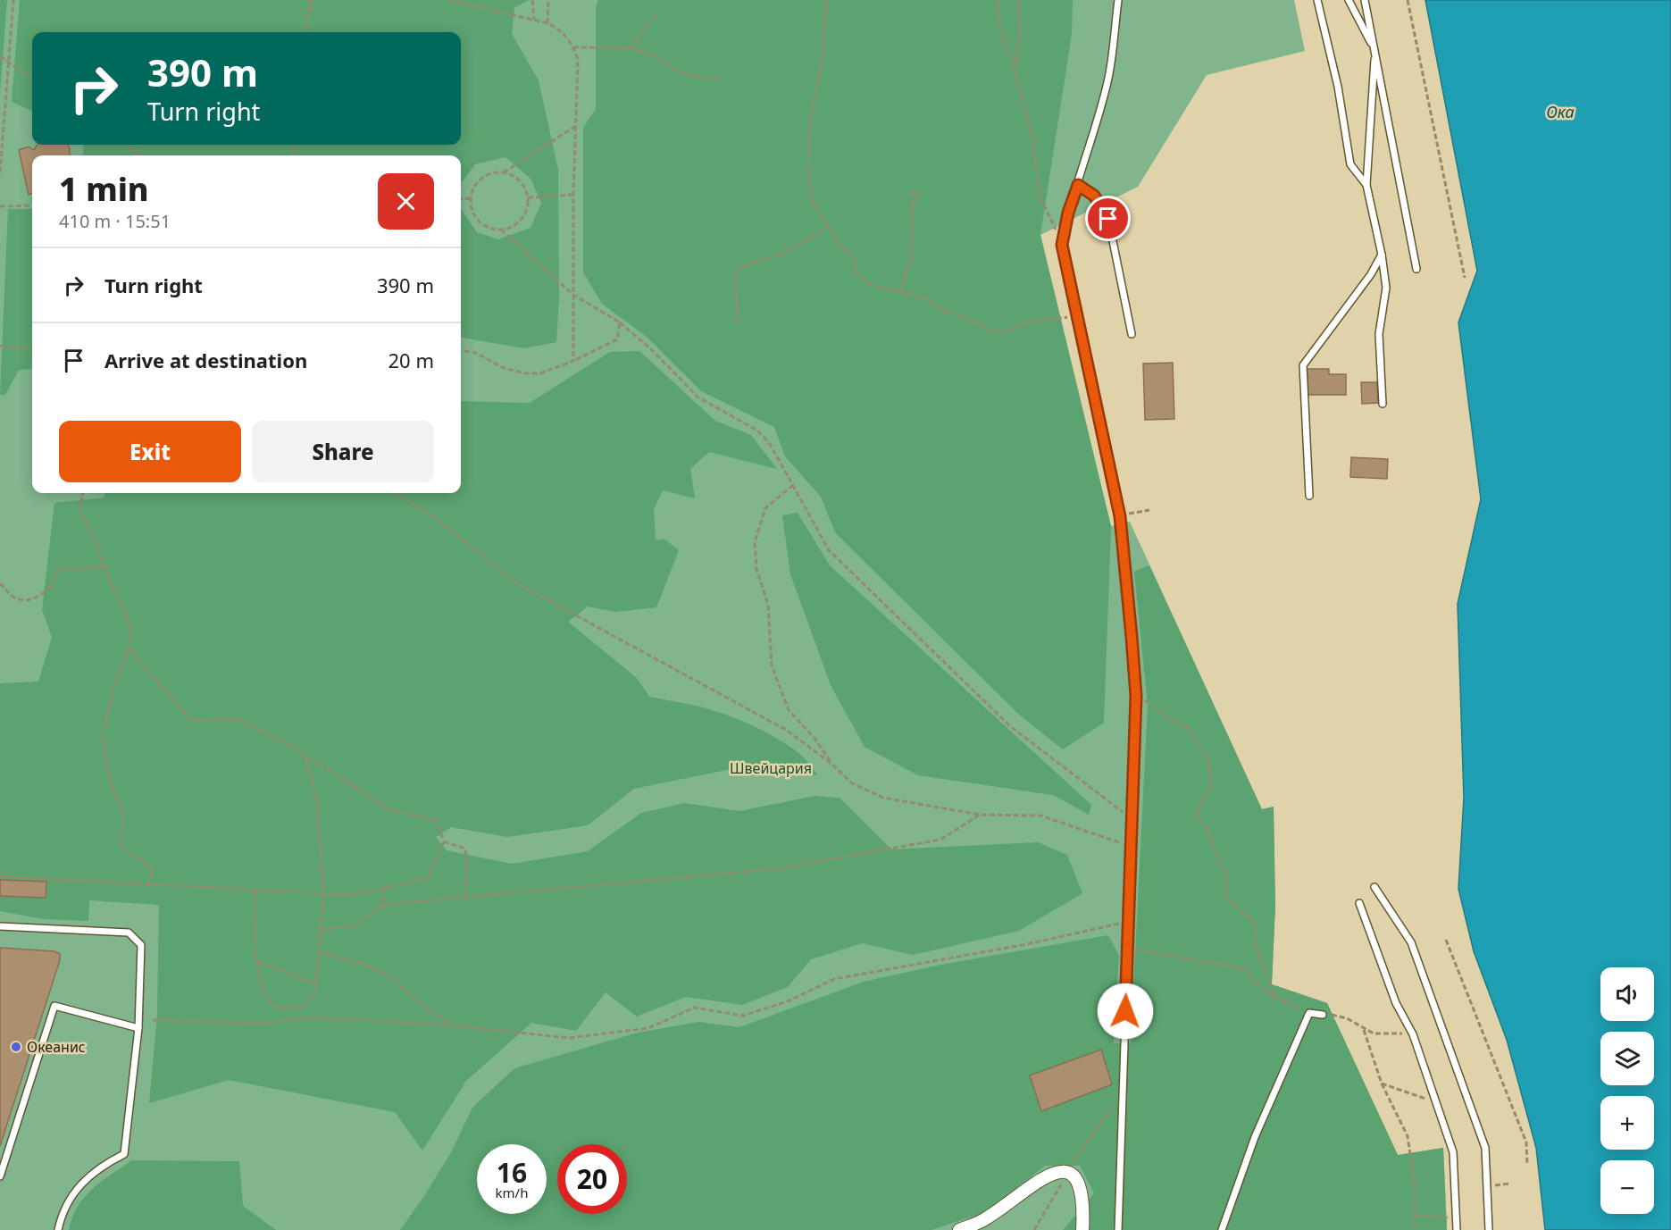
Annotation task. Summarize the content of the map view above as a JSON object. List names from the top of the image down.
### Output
{
  "water": ["Ока"],
  "parks": ["Швейцария"],
  "places": ["Океанис"],
  "page": {
    "turn": ["390 m", "Turn right"],
    "heading": ["1 min", "410 m · 15:51"],
    "list": [
      {
        "name": "Turn right",
        "value": "390 m"
      },
      {
        "name": "Arrive at destination",
        "value": "20 m"
      }
    ],
    "buttons": ["Exit", "Share"],
    "map_buttons": ["+", "−"],
    "speed": "16 km/h",
    "limit": "20"
  }
}
